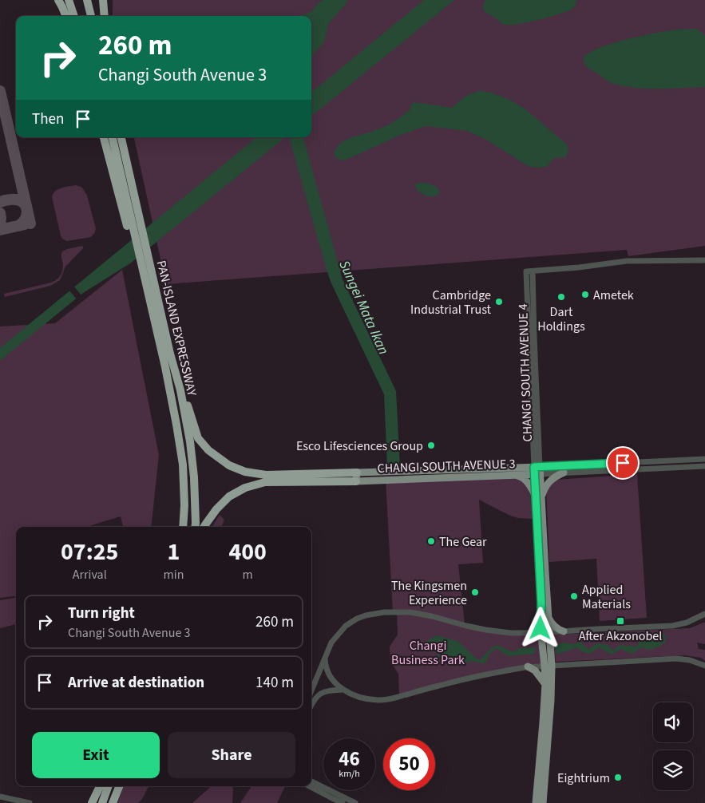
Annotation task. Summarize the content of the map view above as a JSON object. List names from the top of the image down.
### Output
{
  "streets": {
    "highway": ["PAN-ISLAND EXPRESSWAY"],
    "main road": ["CHANGI SOUTH AVENUE 3"],
    "street": ["CHANGI SOUTH AVENUE 4"]
  },
  "crossings": [
    ["CHANGI SOUTH AVENUE 4", "CHANGI SOUTH AVENUE 3"]
  ],
  "water": ["Sungei Mata Ikan"],
  "parks": ["Changi Business Park"],
  "places": {
    "other": [
      "Ametek",
      "Dart Holdings",
      "Cambridge Industrial Trust",
      "Esco Lifesciences Group",
      "The Gear",
      "The Kingsmen Experience",
      "Applied Materials",
      "Eightrium"
    ],
    "transit": ["After Akzonobel"]
  },
  "page": {
    "turn": ["260 m", "Changi South Avenue 3"],
    "then": "Then",
    "eta": [
      "07:25",
      "Arrival",
      "1",
      "min",
      "400",
      "m"
    ],
    "list": [
      {
        "name": "Turn right",
        "note": "Changi South Avenue 3",
        "value": "260 m"
      },
      {
        "name": "Arrive at destination",
        "value": "140 m"
      }
    ],
    "buttons": ["Exit", "Share"],
    "speed": "46 km/h",
    "limit": "50"
  }
}
